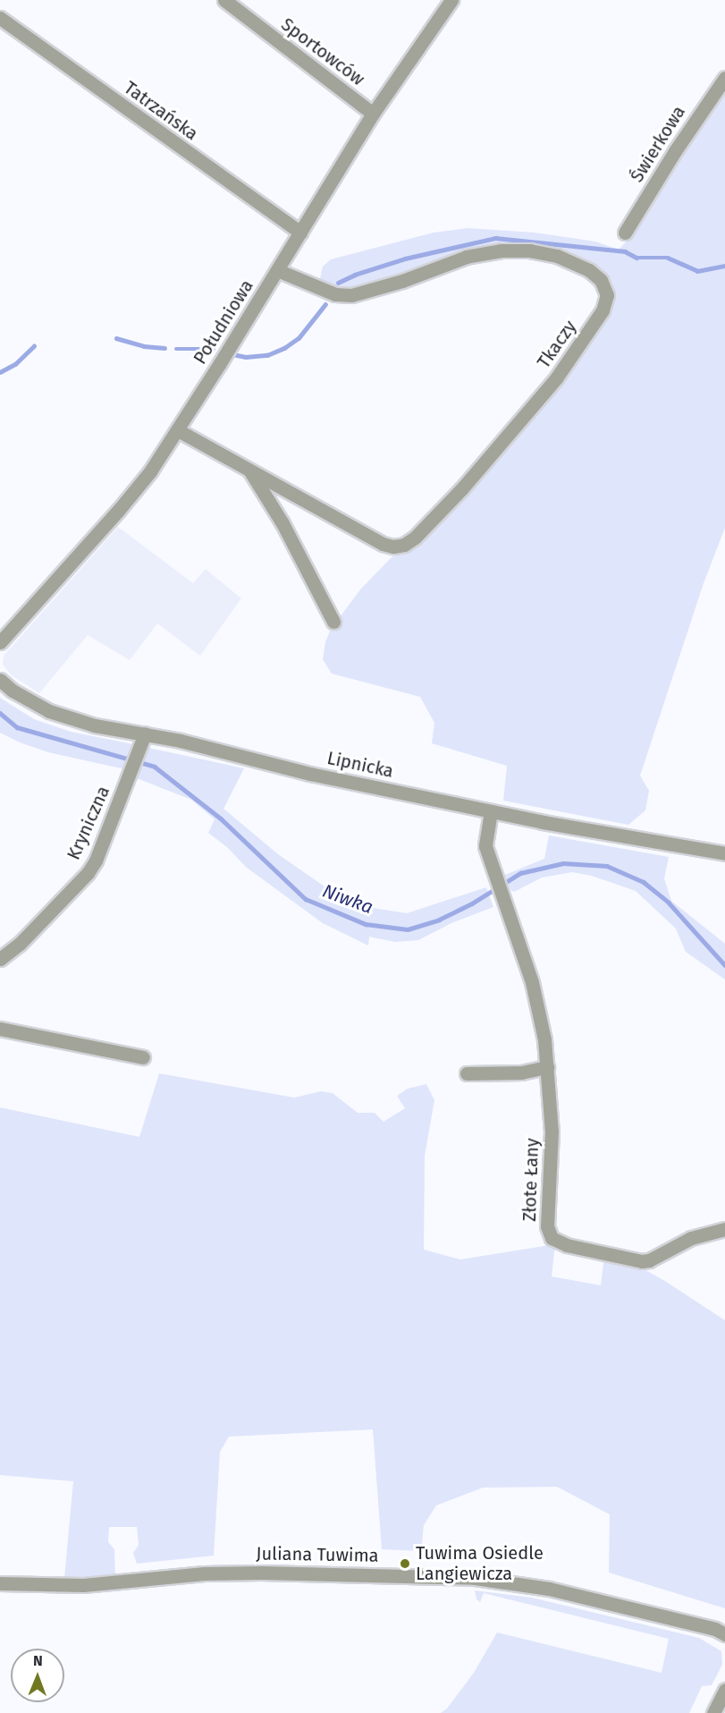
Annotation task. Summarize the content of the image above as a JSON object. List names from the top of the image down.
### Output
{
  "streets": {
    "street": [
      "Sportowców",
      "Tatrzańska",
      "Świerkowa",
      "Południowa",
      "Tkaczy",
      "Lipnicka",
      "Kryniczna",
      "Złote Łany",
      "Juliana Tuwima"
    ]
  },
  "crossings": [
    ["Sportowców", "Południowa"],
    ["Tatrzańska", "Południowa"],
    ["Południowa", "Tkaczy"],
    ["Lipnicka", "Kryniczna"],
    ["Lipnicka", "Złote Łany"]
  ],
  "water": ["Niwka"],
  "places": ["Tuwima Osiedle Langiewicza"],
  "north": "top"
}
